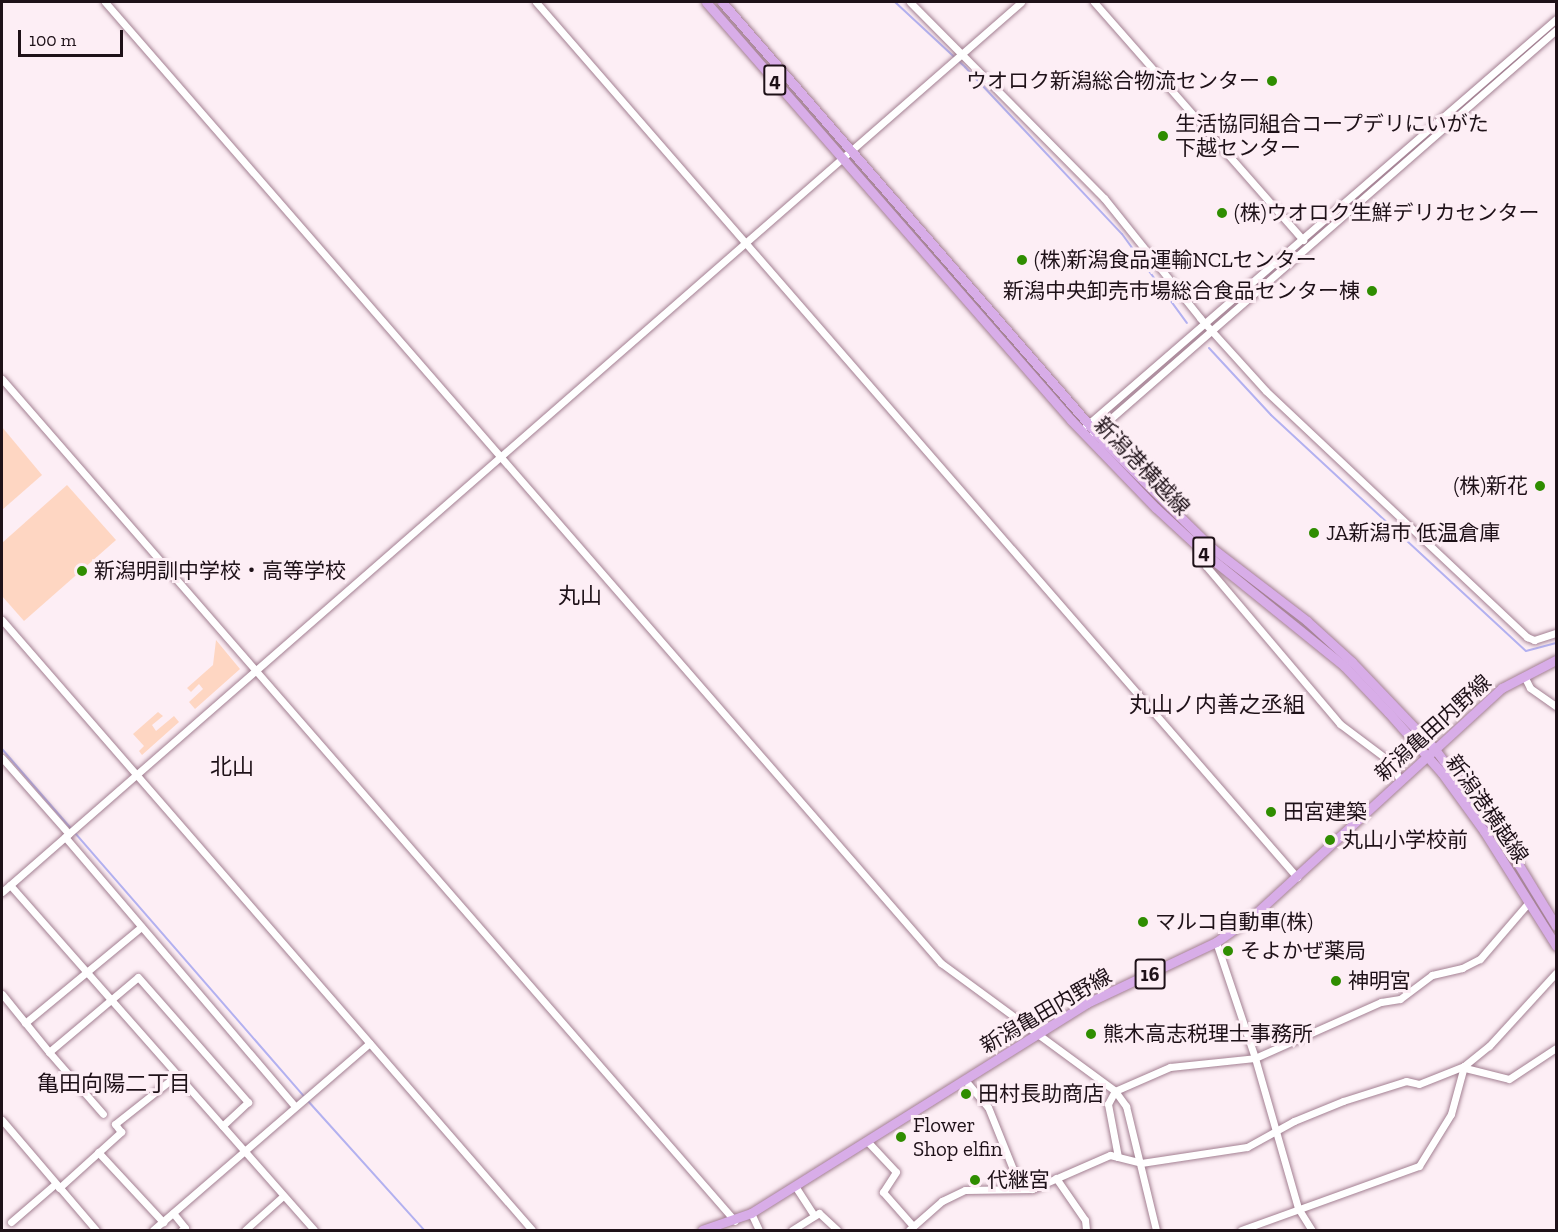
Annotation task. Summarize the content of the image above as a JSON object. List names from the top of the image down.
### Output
{
  "streets": {
    "main road": [
      "4",
      "新潟港横越線",
      "新潟亀田内野線",
      "16"
    ]
  },
  "crossings": [
    ["新潟港横越線", "新潟亀田内野線"]
  ],
  "districts": [
    "丸山",
    "丸山ノ内善之丞組",
    "北山",
    "亀田向陽二丁目"
  ],
  "places": [
    "ウオロク新潟総合物流センター",
    "生活協同組合コープデリにいがた 下越センター",
    "(株)ウオロク生鮮デリカセンター",
    "(株)新潟食品運輸NCLセンター",
    "新潟中央卸売市場総合食品センター棟",
    "(株)新花",
    "JA新潟市 低温倉庫",
    "新潟明訓中学校・高等学校",
    "田宮建築",
    "丸山小学校前",
    "マルコ自動車(株)",
    "そよかぜ薬局",
    "神明宮",
    "熊木高志税理士事務所",
    "田村長助商店",
    "Flower Shop elfin",
    "代継宮"
  ],
  "scale_bar": "100 m"
}
